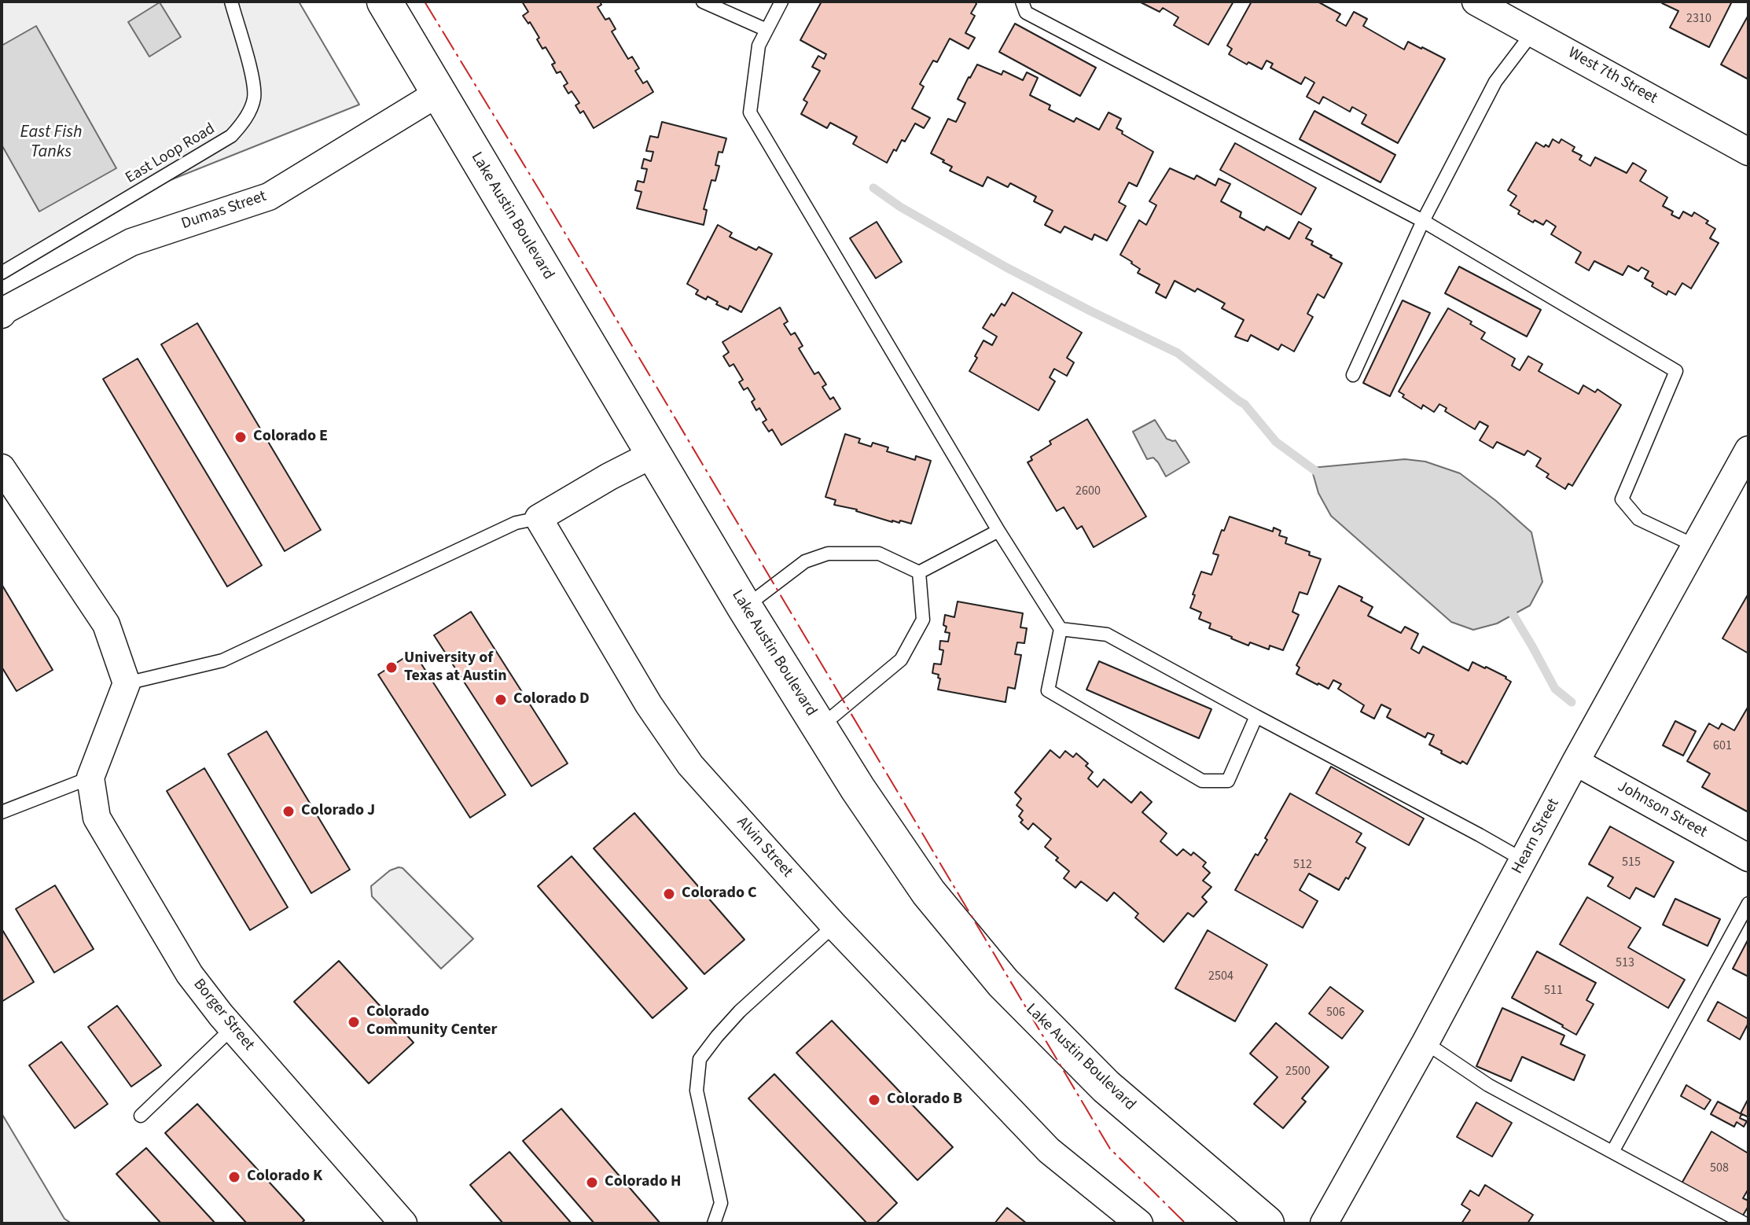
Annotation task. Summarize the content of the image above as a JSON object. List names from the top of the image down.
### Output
{
  "streets": {
    "main road": ["Lake Austin Boulevard"],
    "street": [
      "West 7th Street",
      "Dumas Street",
      "Johnson Street",
      "Hearn Street",
      "Alvin Street",
      "Borger Street"
    ],
    "lane": ["East Loop Road"]
  },
  "crossings": [
    ["Dumas Street", "Lake Austin Boulevard"],
    ["Johnson Street", "Hearn Street"]
  ],
  "water": ["East Fish Tanks"],
  "places": [
    "Colorado E",
    "University of Texas at Austin",
    "Colorado D",
    "Colorado J",
    "Colorado C",
    "Colorado Community Center",
    "Colorado B",
    "Colorado K",
    "Colorado H"
  ],
  "house_numbers": [
    "2310",
    "2600",
    "601",
    "515",
    "512",
    "513",
    "2504",
    "511",
    "506",
    "2500",
    "508"
  ]
}
